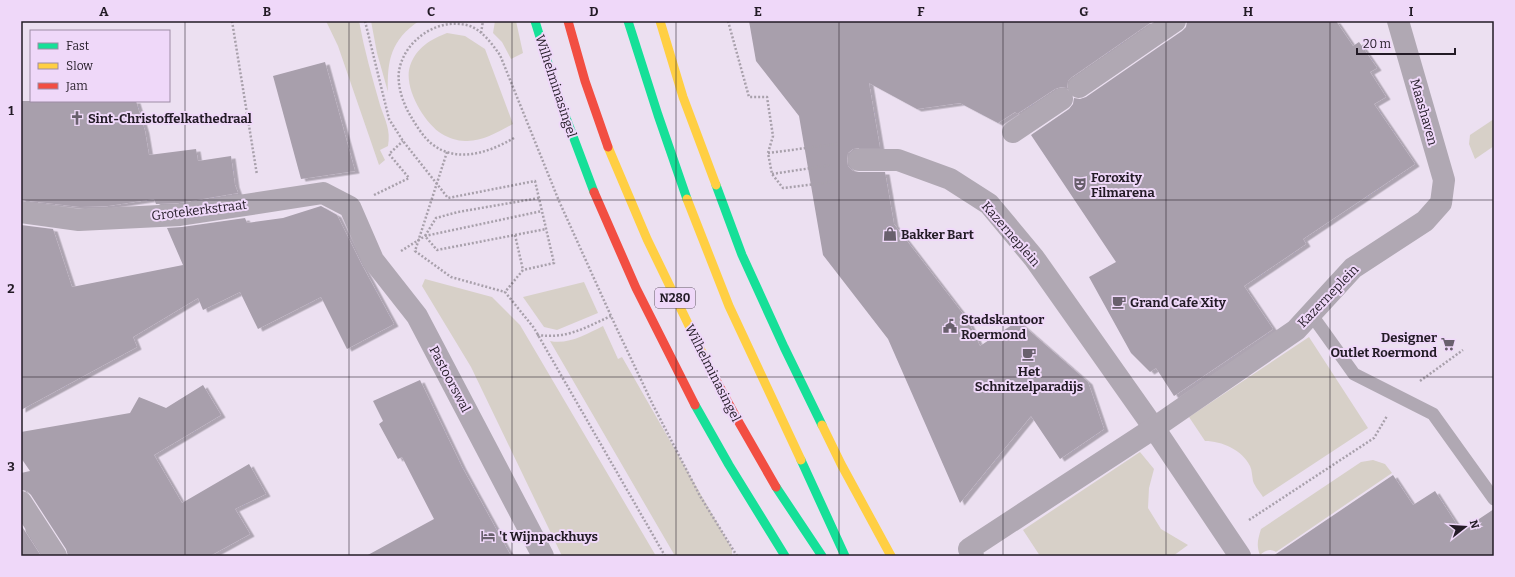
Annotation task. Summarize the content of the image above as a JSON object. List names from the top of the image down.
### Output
{
  "streets": {
    "main road": ["Wilhelminasingel", "N280"],
    "street": [
      "Maashaven",
      "Grotekerkstraat",
      "Kazerneplein",
      "Pastoorswal"
    ]
  },
  "crossings": [
    ["Maashaven", "Kazerneplein"],
    ["Grotekerkstraat", "Pastoorswal"]
  ],
  "places": {
    "church": ["Sint-Christoffelkathedraal"],
    "theatre": ["Foroxity Filmarena"],
    "shop": ["Bakker Bart"],
    "cafe": ["Grand Cafe Xity", "Het Schnitzelparadijs"],
    "public building": ["Stadskantoor Roermond"],
    "supermarket": ["Designer Outlet Roermond"],
    "hotel": ["'t Wijnpackhuys"]
  },
  "legend": ["Fast", "Slow", "Jam"],
  "scale_bar": "20 m",
  "north": "right",
  "grid": {
    "columns": [
      "A",
      "B",
      "C",
      "D",
      "E",
      "F",
      "G",
      "H",
      "I"
    ],
    "rows": ["1", "2", "3"]
  }
}
